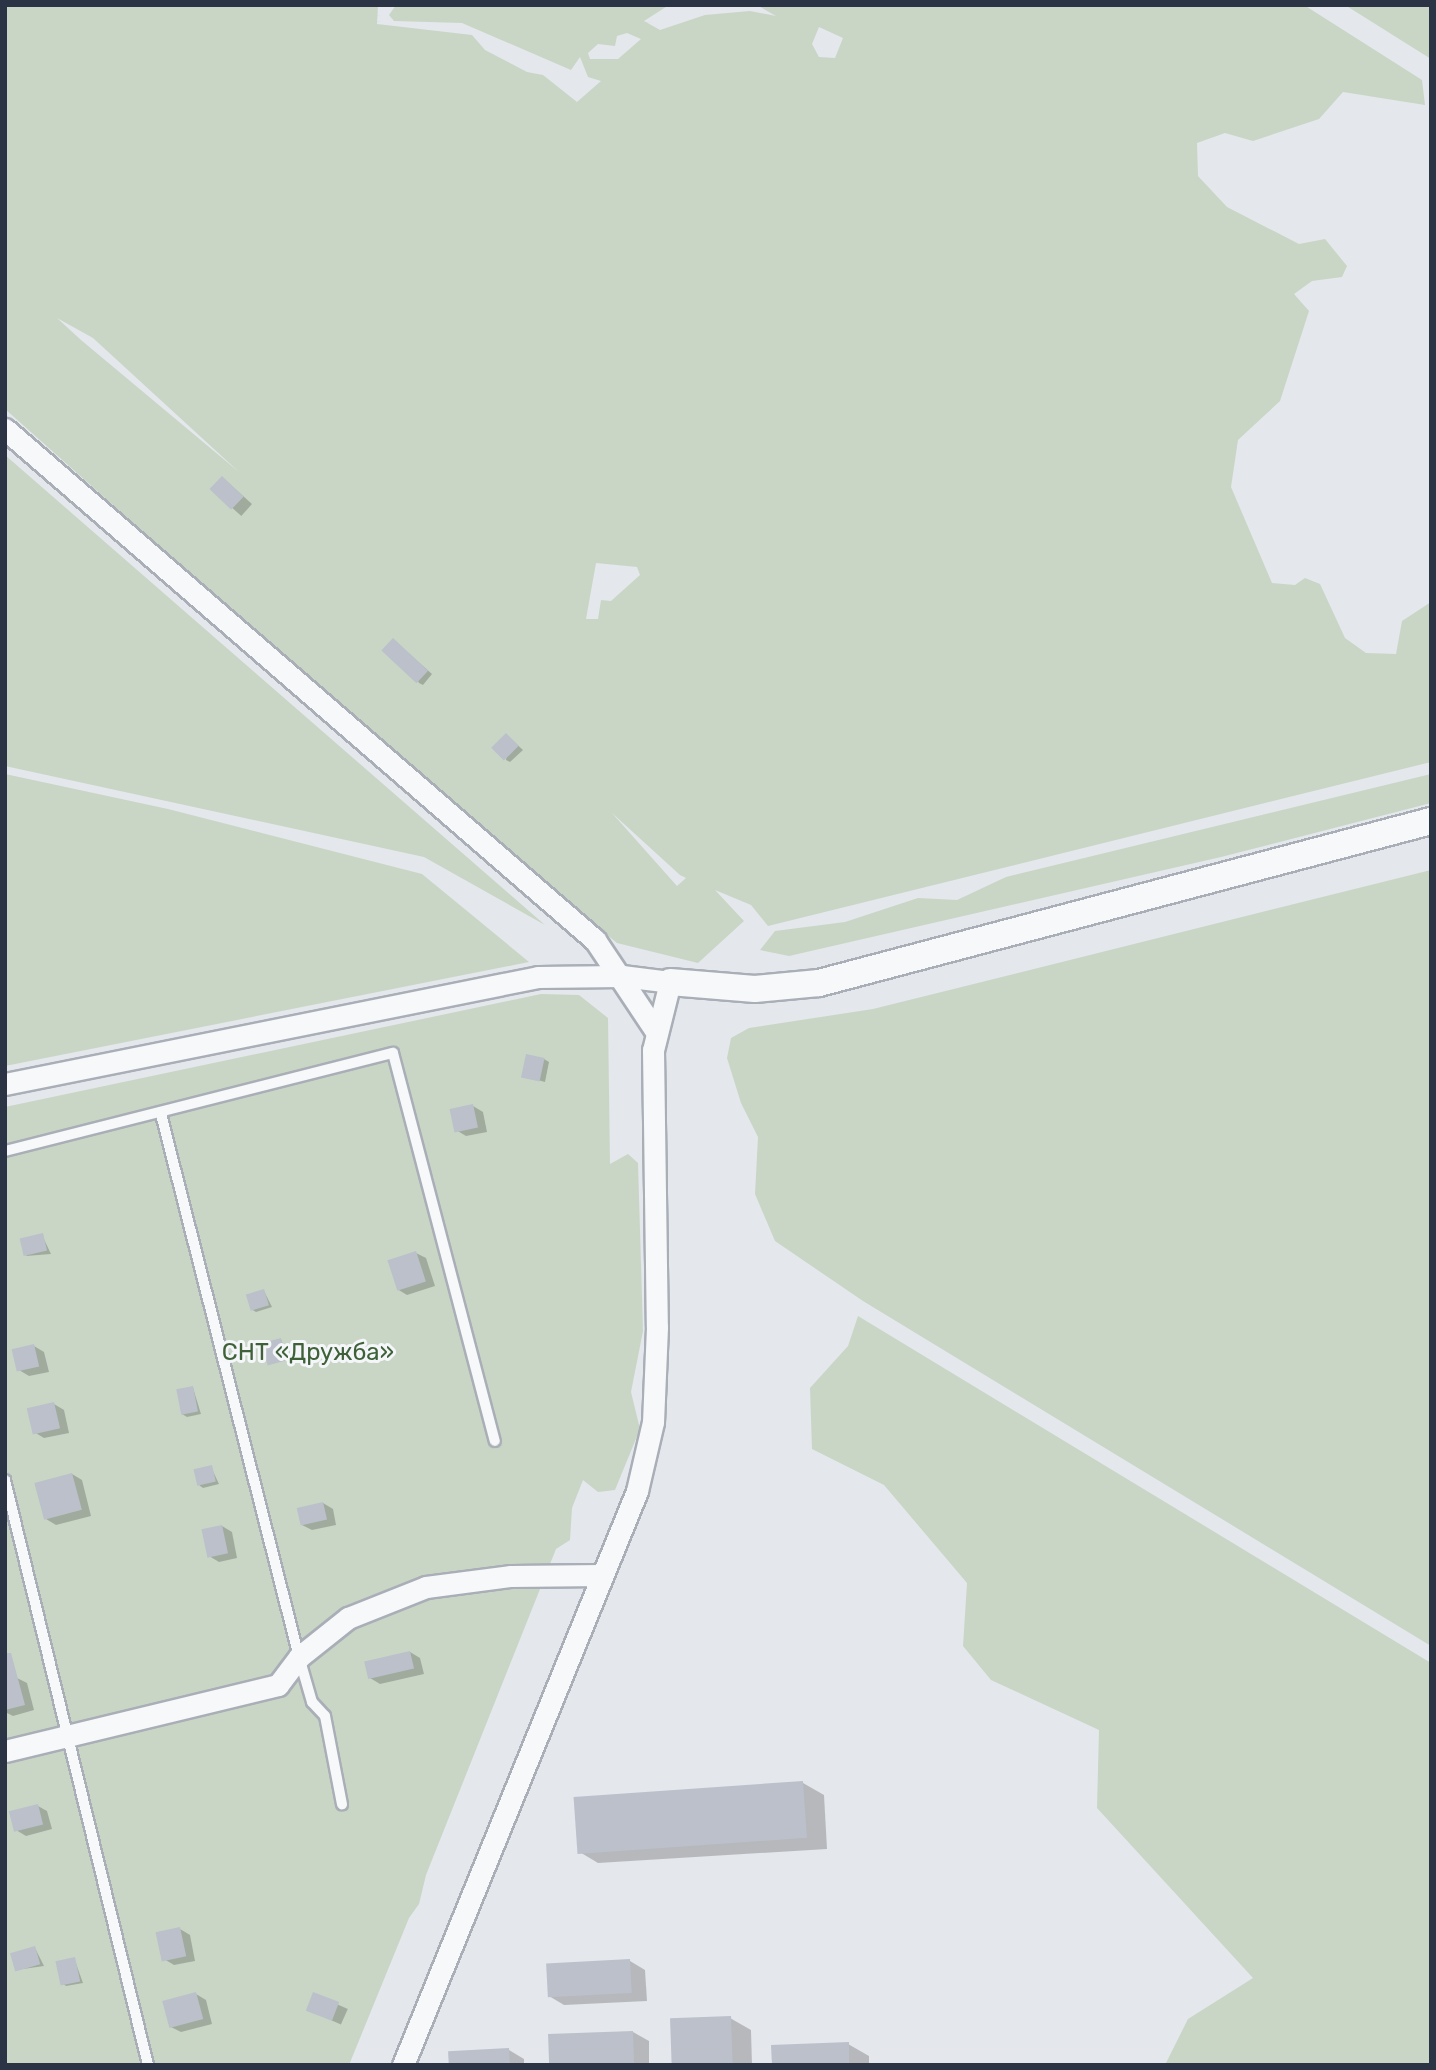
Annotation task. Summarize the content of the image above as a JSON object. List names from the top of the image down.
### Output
{
  "parks": ["СНТ «Дружба»"]
}
